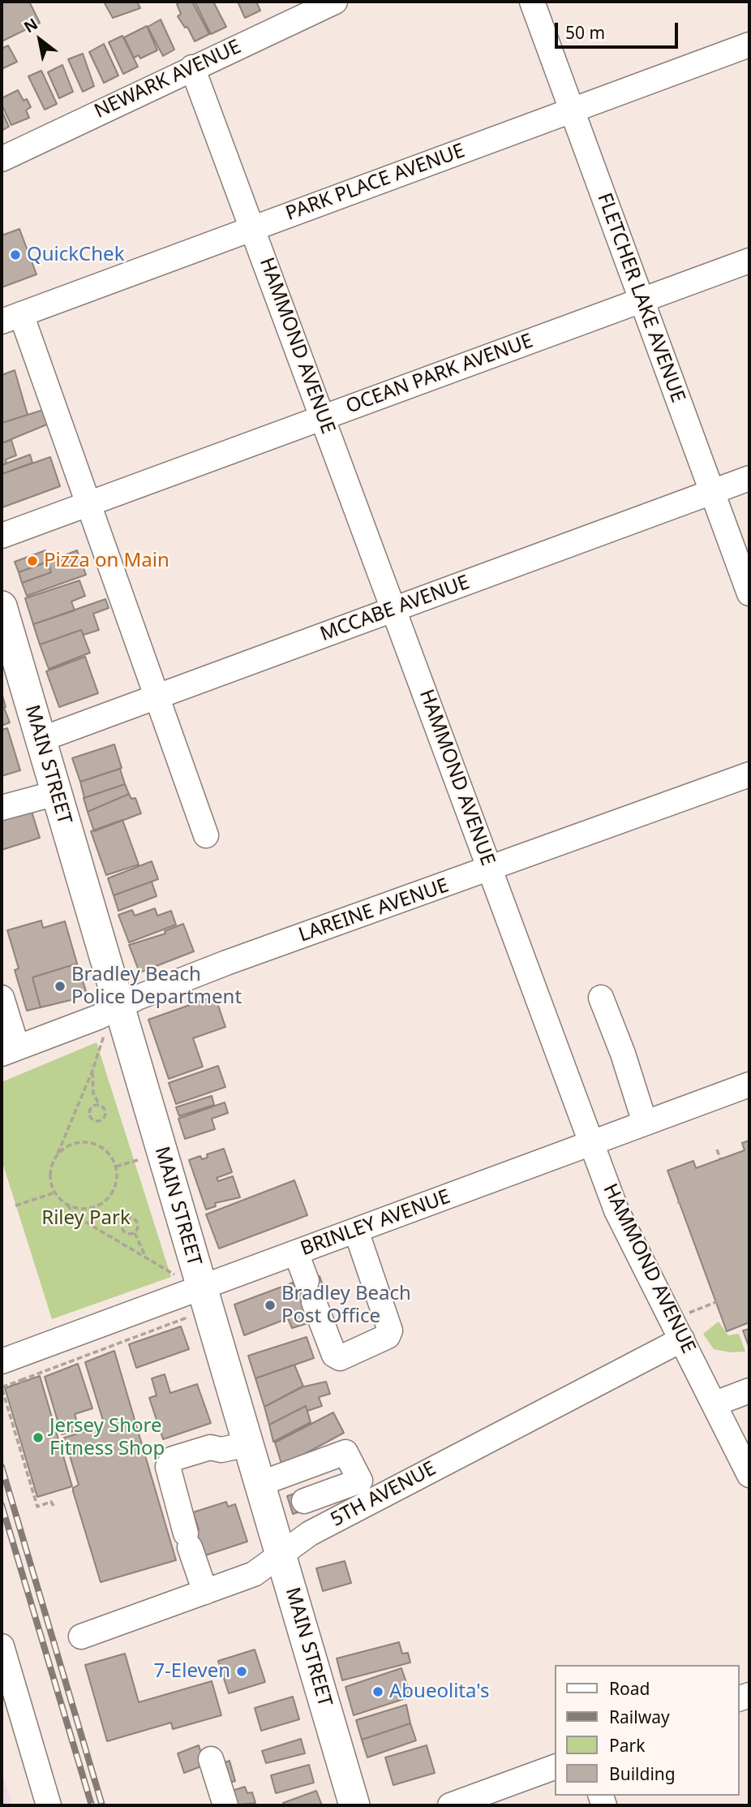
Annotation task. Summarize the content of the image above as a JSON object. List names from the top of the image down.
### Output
{
  "streets": {
    "main road": ["MAIN STREET"],
    "street": [
      "NEWARK AVENUE",
      "PARK PLACE AVENUE",
      "FLETCHER LAKE AVENUE",
      "HAMMOND AVENUE",
      "OCEAN PARK AVENUE",
      "MCCABE AVENUE",
      "LAREINE AVENUE",
      "BRINLEY AVENUE",
      "5TH AVENUE"
    ]
  },
  "crossings": [
    ["NEWARK AVENUE", "HAMMOND AVENUE"],
    ["PARK PLACE AVENUE", "FLETCHER LAKE AVENUE"],
    ["PARK PLACE AVENUE", "HAMMOND AVENUE"],
    ["FLETCHER LAKE AVENUE", "OCEAN PARK AVENUE"],
    ["FLETCHER LAKE AVENUE", "MCCABE AVENUE"],
    ["HAMMOND AVENUE", "OCEAN PARK AVENUE"],
    ["HAMMOND AVENUE", "MCCABE AVENUE"],
    ["HAMMOND AVENUE", "LAREINE AVENUE"],
    ["HAMMOND AVENUE", "BRINLEY AVENUE"],
    ["HAMMOND AVENUE", "5TH AVENUE"],
    ["MCCABE AVENUE", "MAIN STREET"],
    ["MAIN STREET", "LAREINE AVENUE"],
    ["MAIN STREET", "BRINLEY AVENUE"],
    ["MAIN STREET", "5TH AVENUE"]
  ],
  "parks": ["Riley Park"],
  "places": [
    "QuickChek",
    "Pizza on Main",
    "Bradley Beach Police Department",
    "Bradley Beach Post Office",
    "Jersey Shore Fitness Shop",
    "7-Eleven",
    "Abueolita's"
  ],
  "legend": [
    "Road",
    "Railway",
    "Park",
    "Building"
  ],
  "scale_bar": "50 m",
  "north": "top left"
}
